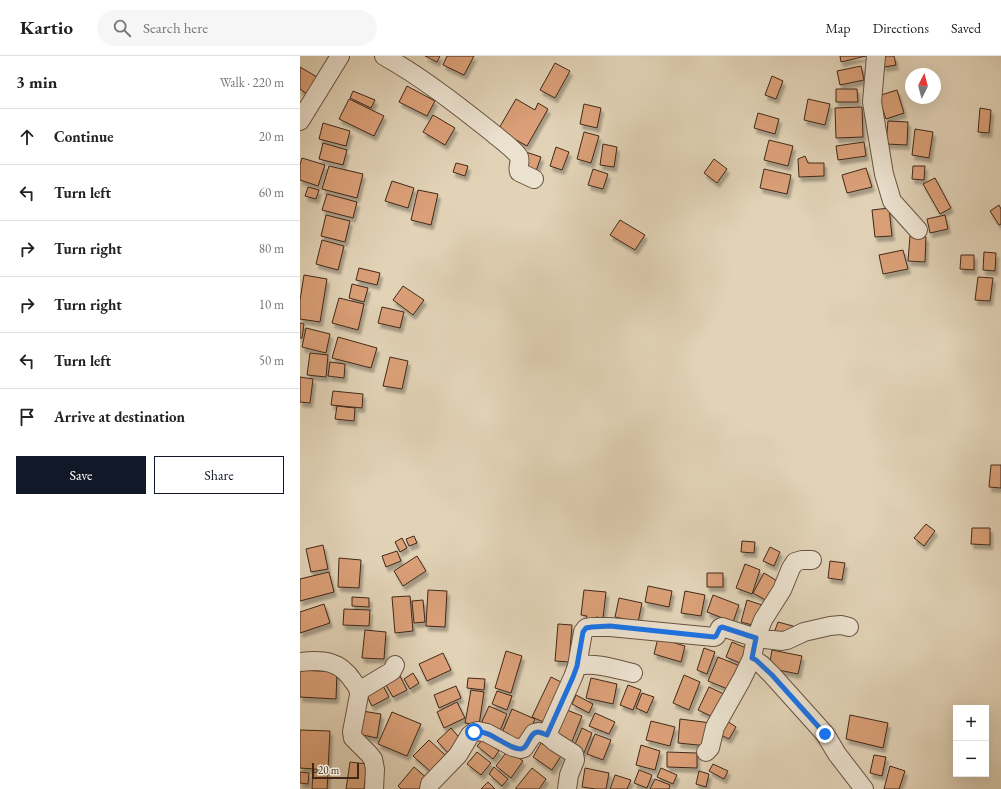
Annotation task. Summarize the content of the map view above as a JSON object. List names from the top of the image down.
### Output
{
  "scale_bar": "20 m",
  "north": "top",
  "page": {
    "header": "Kartio",
    "search": "Search here",
    "nav": ["Map", "Directions", "Saved"],
    "heading": ["3 min", "Walk · 220 m"],
    "list": [
      ["Continue", "20 m"],
      ["Turn left", "60 m"],
      ["Turn right", "80 m"],
      ["Turn right", "10 m"],
      ["Turn left", "50 m"],
      "Arrive at destination"
    ],
    "buttons": ["Save", "Share"],
    "map_buttons": ["+", "−"],
    "scale": "20 m"
  }
}
